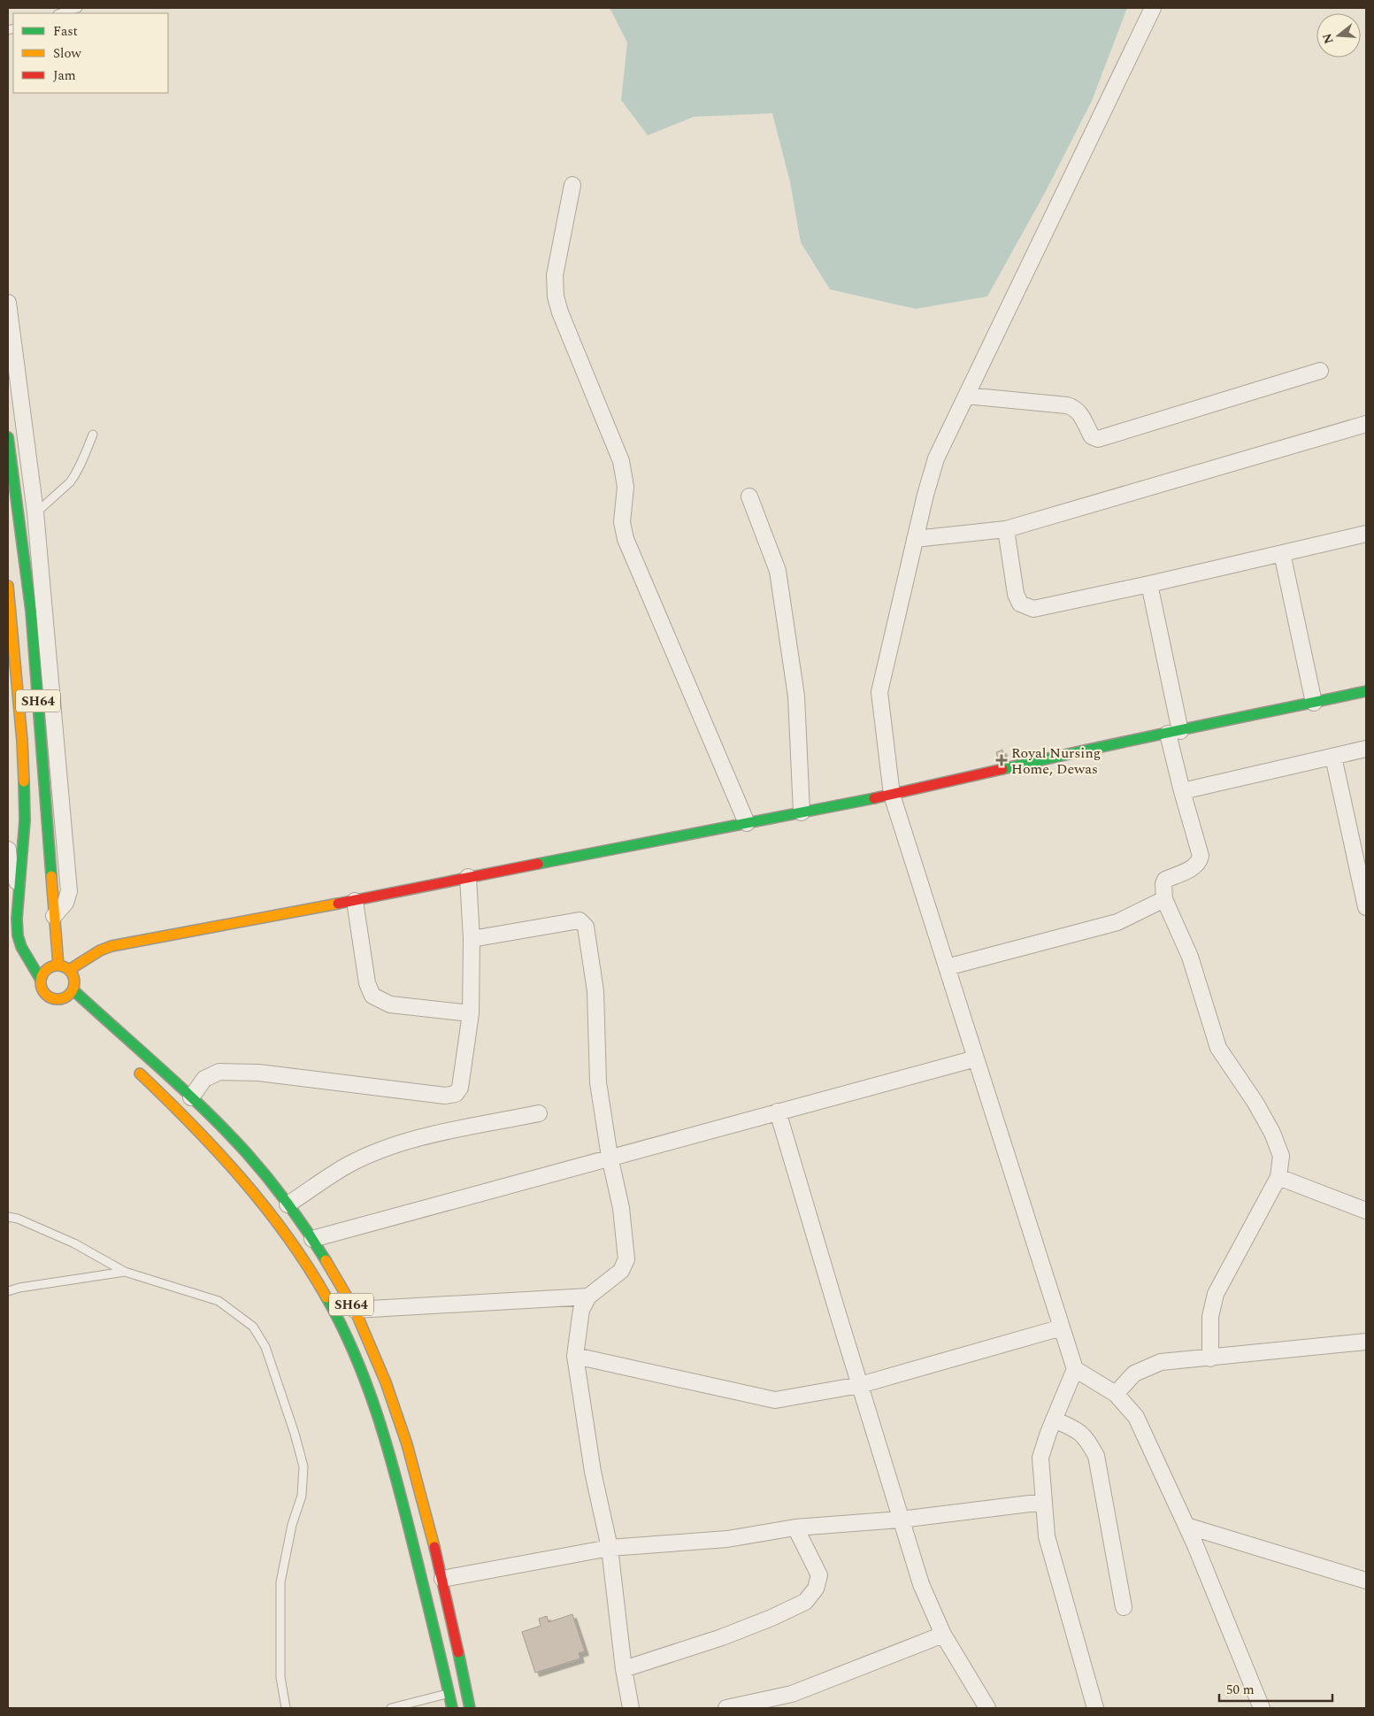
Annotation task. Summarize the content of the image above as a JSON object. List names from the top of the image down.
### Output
{
  "streets": {
    "main road": ["SH64"]
  },
  "places": {
    "health": ["Royal Nursing Home, Dewas"]
  },
  "legend": ["Fast", "Slow", "Jam"],
  "scale_bar": "50 m",
  "north": "left"
}
